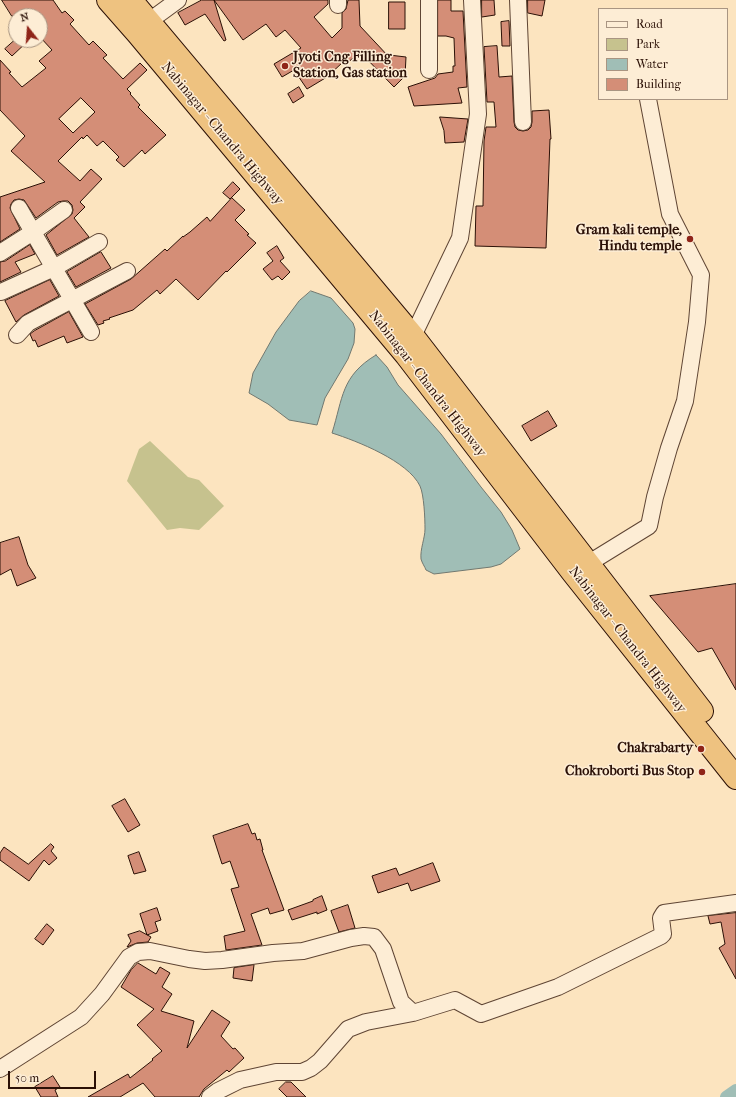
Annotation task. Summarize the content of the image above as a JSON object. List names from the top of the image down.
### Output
{
  "streets": {
    "highway": ["Nabinagar - Chandra Highway"]
  },
  "places": [
    "Jyoti Cng Filling Station, Gas station",
    "Gram kali temple, Hindu temple",
    "Chakrabarty",
    "Chokroborti Bus Stop"
  ],
  "legend": [
    "Road",
    "Park",
    "Water",
    "Building"
  ],
  "scale_bar": "50 m",
  "north": "top"
}
